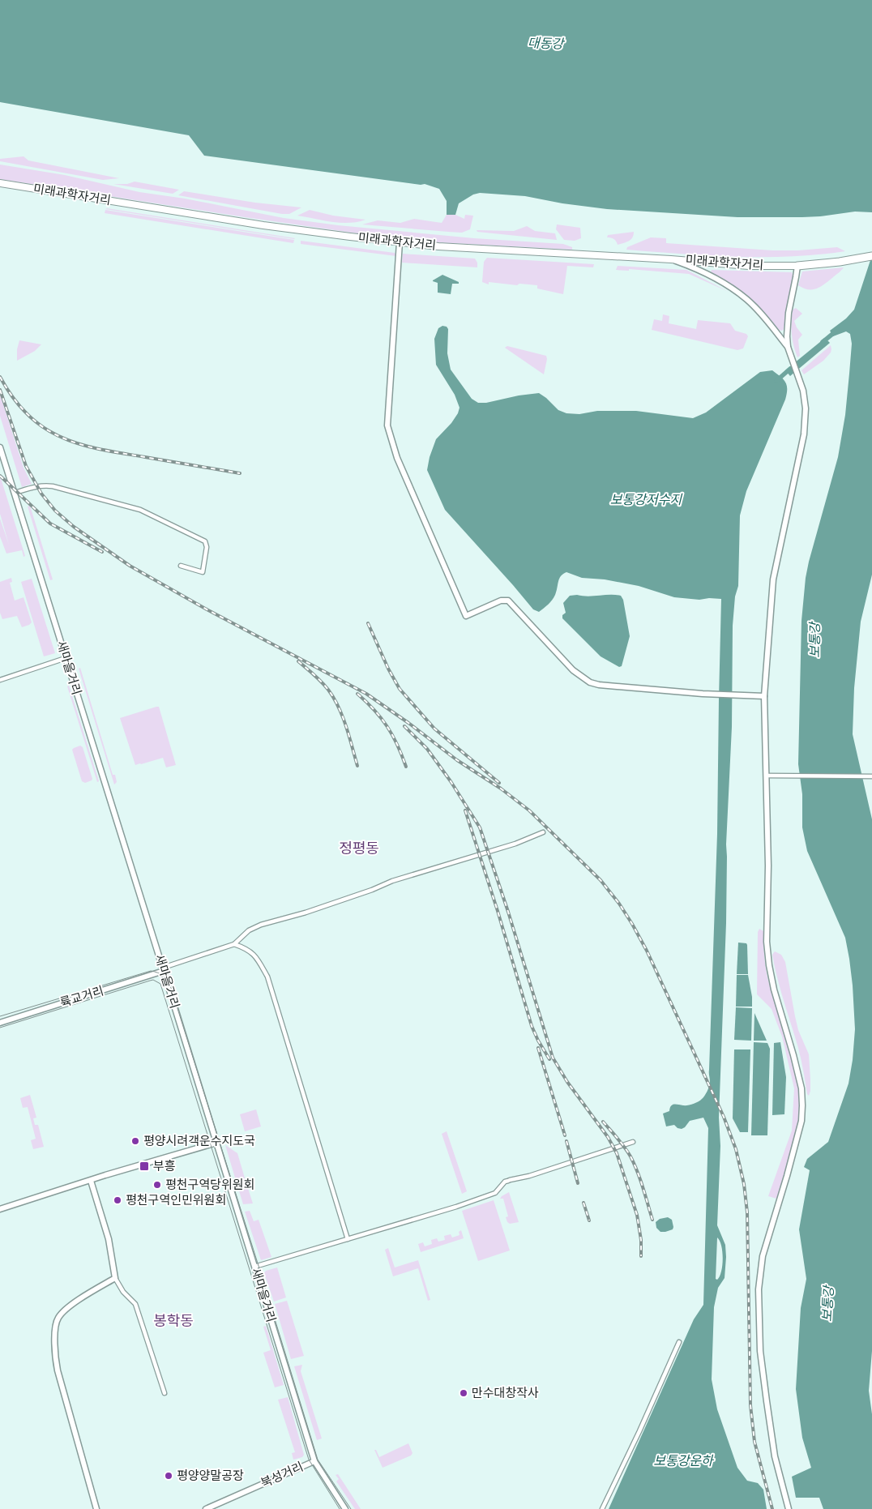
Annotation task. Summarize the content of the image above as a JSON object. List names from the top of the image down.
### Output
{
  "streets": {
    "main road": [
      "미래과학자거리",
      "새마을거리",
      "륙교거리",
      "북성거리"
    ]
  },
  "crossings": [
    ["새마을거리", "륙교거리"],
    ["새마을거리", "북성거리"]
  ],
  "districts": ["정평동", "봉학동"],
  "water": [
    "대동강",
    "보통강저수지",
    "보통강",
    "보통강운하"
  ],
  "places": {
    "other": [
      "평양시려객운수지도국",
      "평천구역당위원회",
      "평천구역인민위원회",
      "만수대창작사",
      "평양양말공장"
    ],
    "transit": ["부흥"]
  }
}
